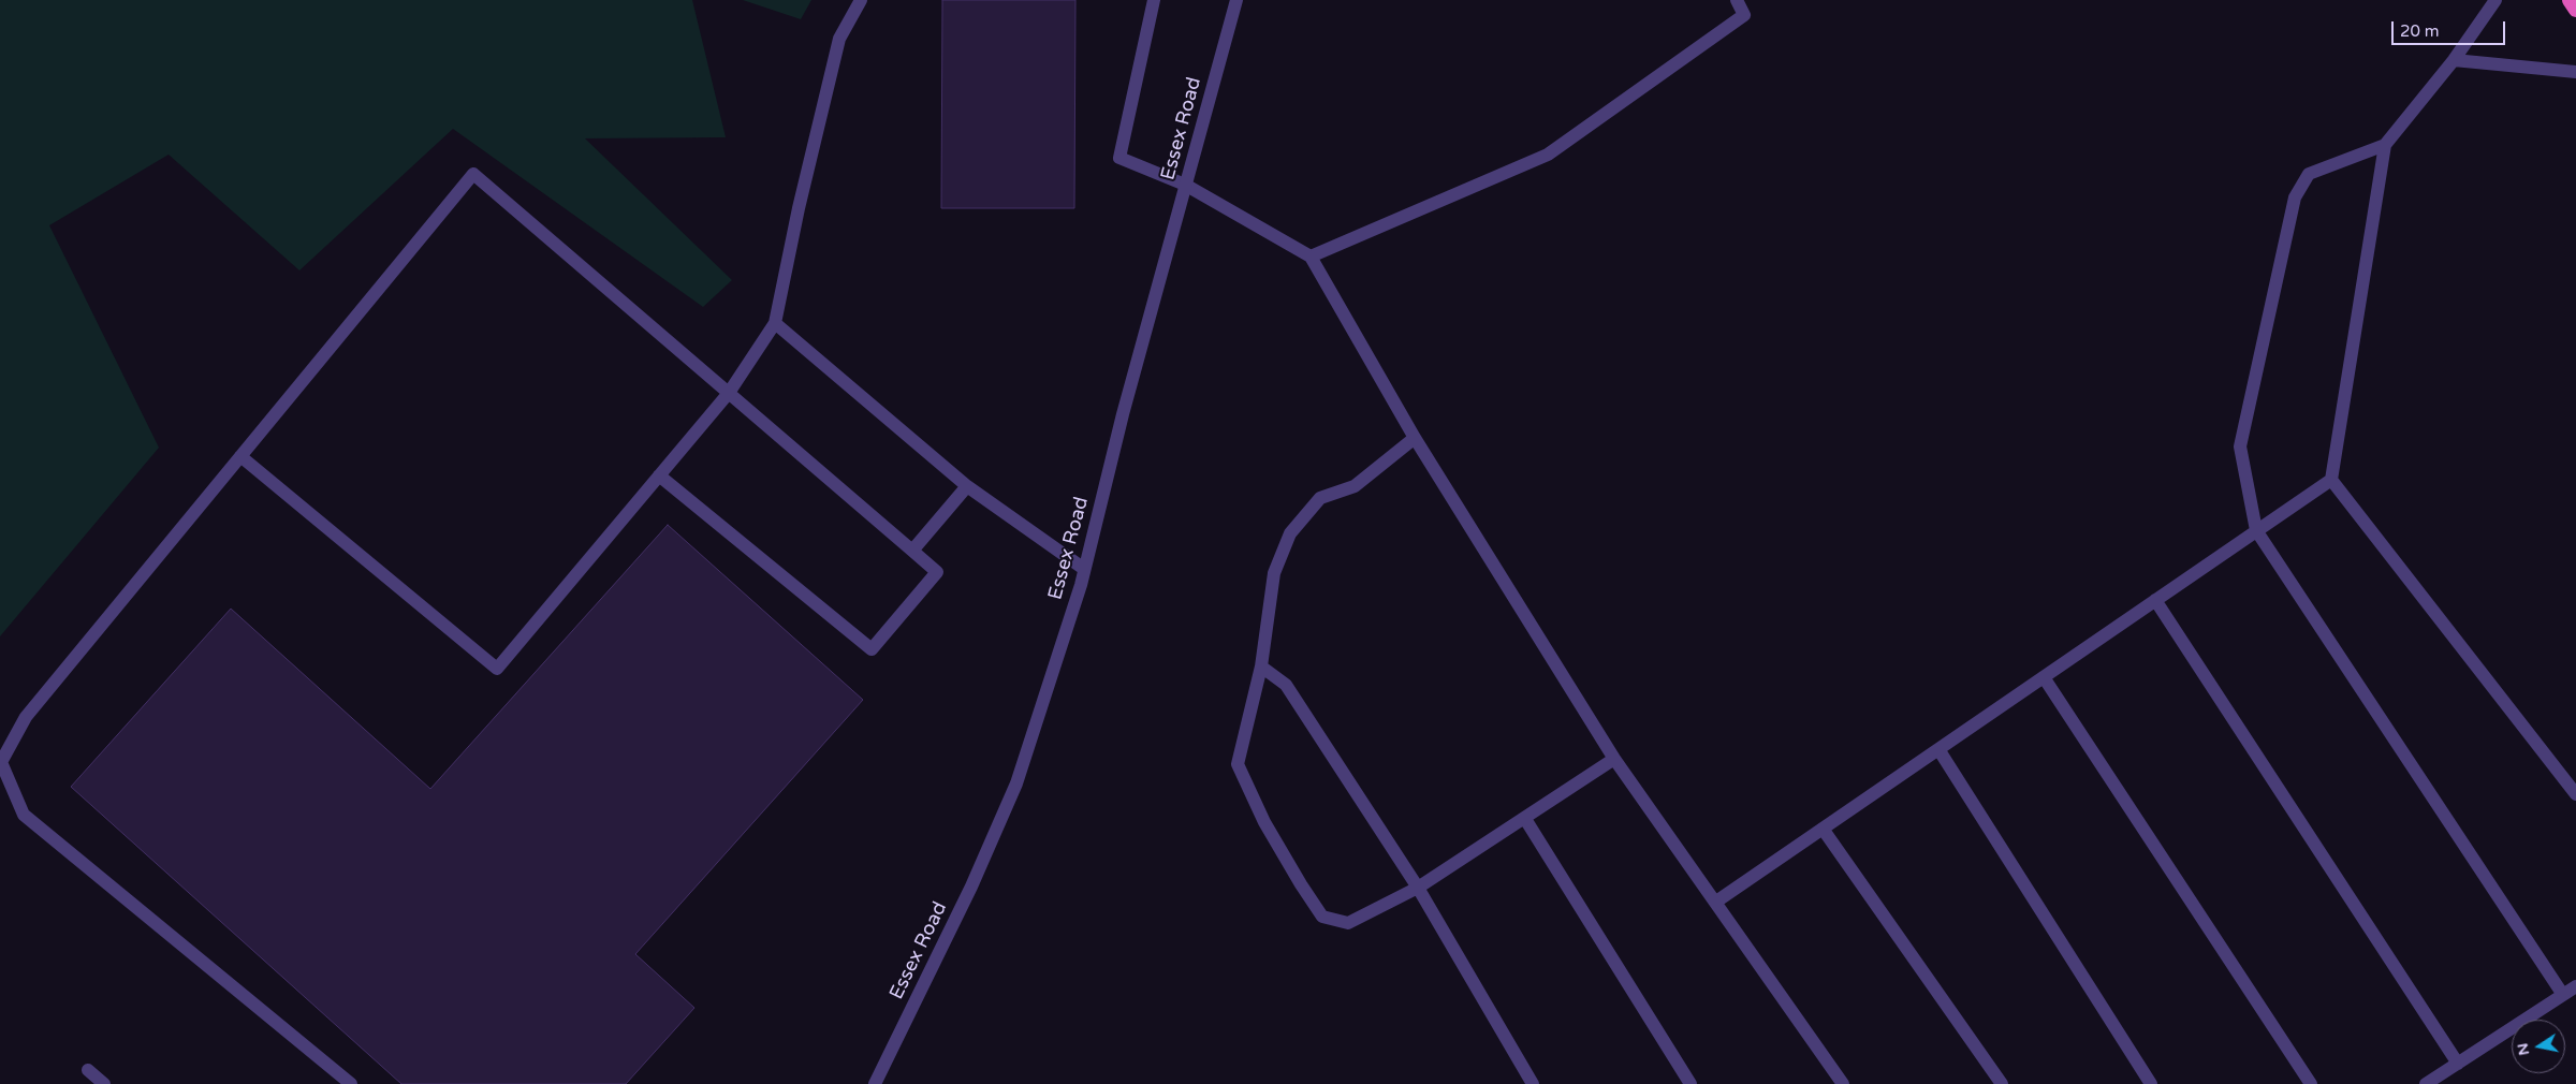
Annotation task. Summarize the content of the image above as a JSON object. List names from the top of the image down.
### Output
{
  "streets": {
    "street": ["Essex Road"]
  },
  "scale_bar": "20 m",
  "north": "left"
}
